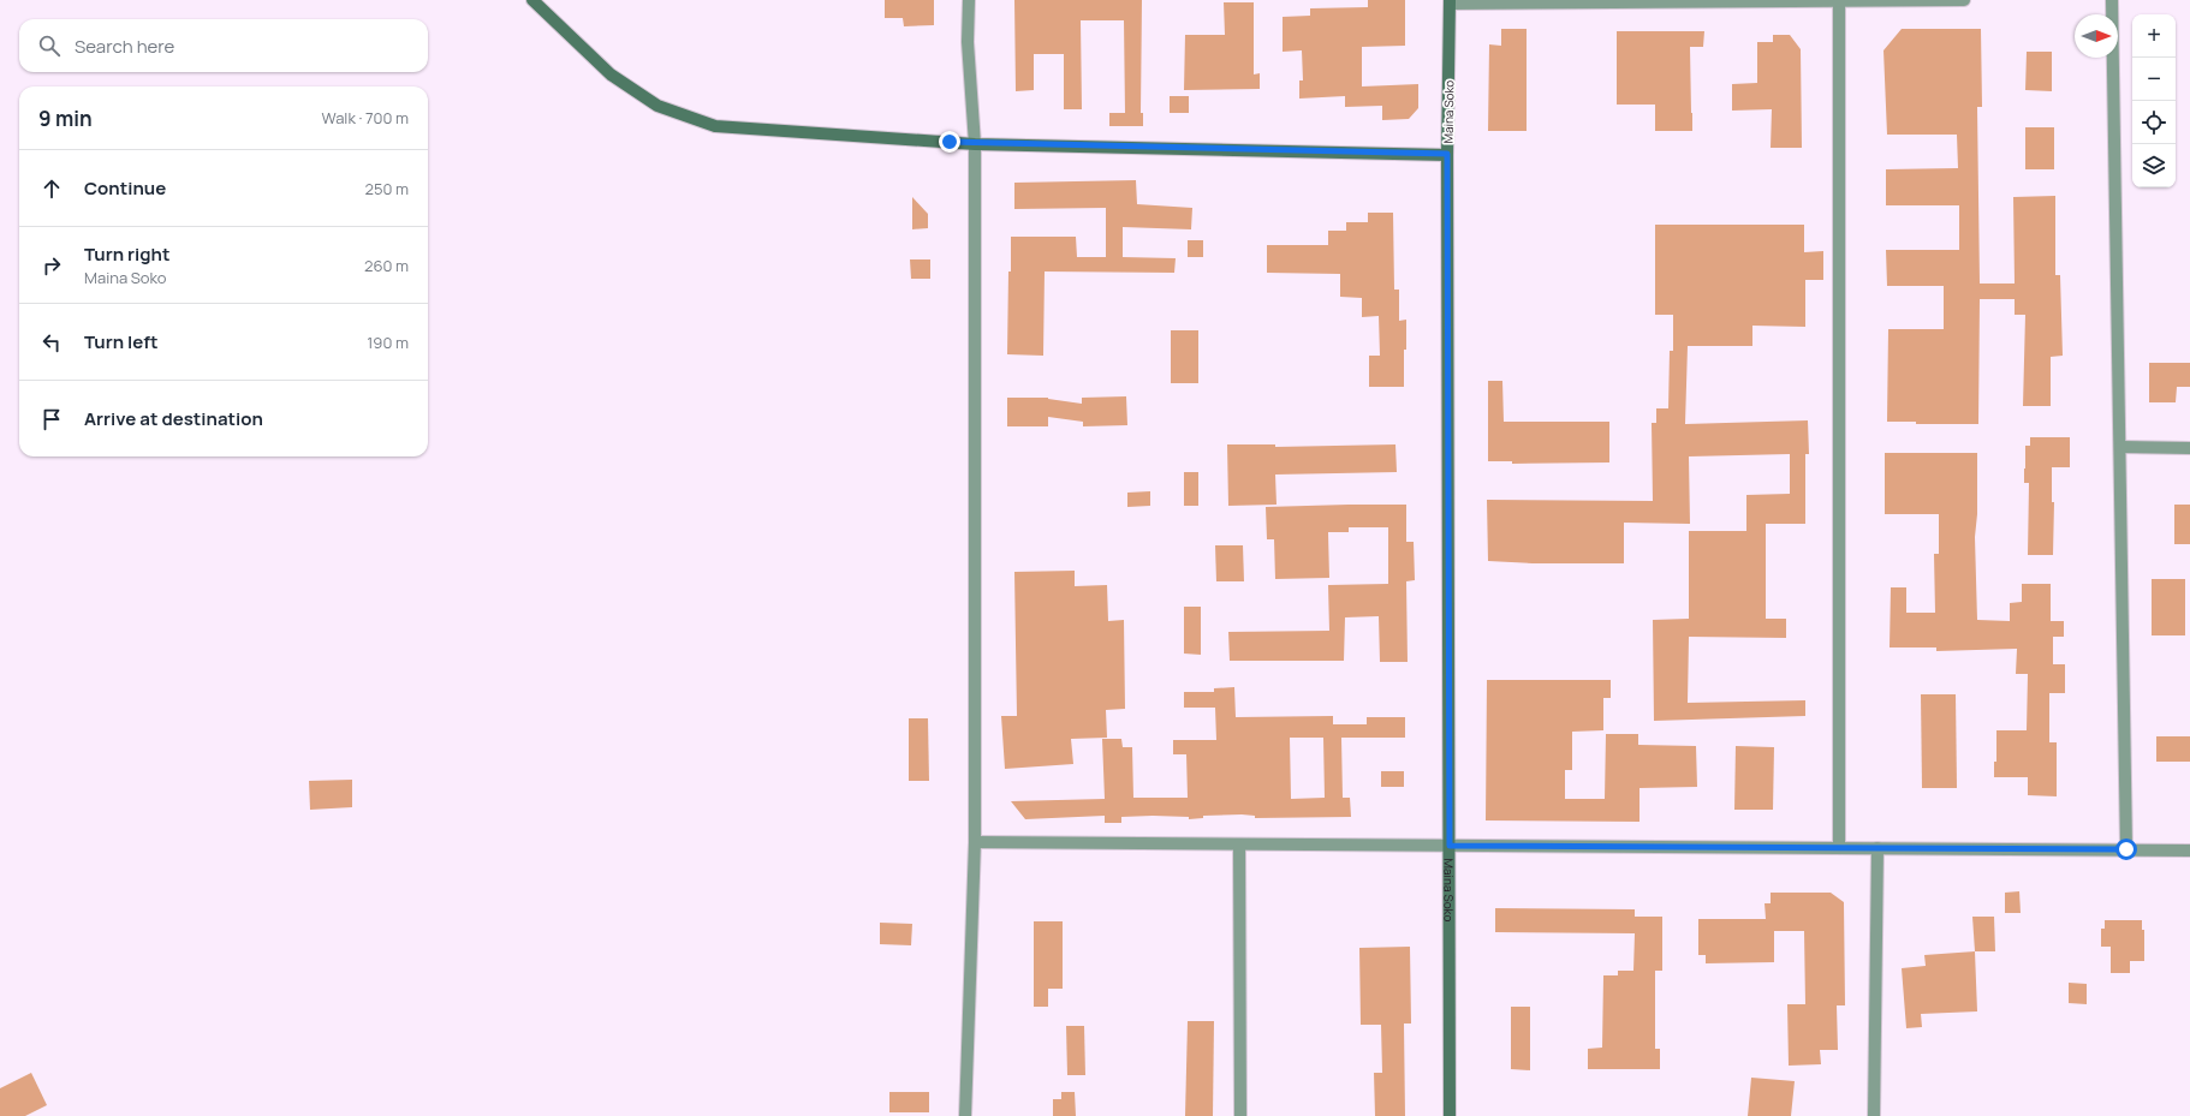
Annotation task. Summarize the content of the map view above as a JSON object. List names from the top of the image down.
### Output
{
  "streets": {
    "street": ["Maina Soko"]
  },
  "north": "right",
  "page": {
    "map_buttons": ["+", "−"],
    "search": "Search here",
    "heading": ["9 min", "Walk · 700 m"],
    "list": [
      ["Continue", "250 m"],
      ["Turn right", "Maina Soko", "260 m"],
      ["Turn left", "190 m"],
      "Arrive at destination"
    ]
  }
}
